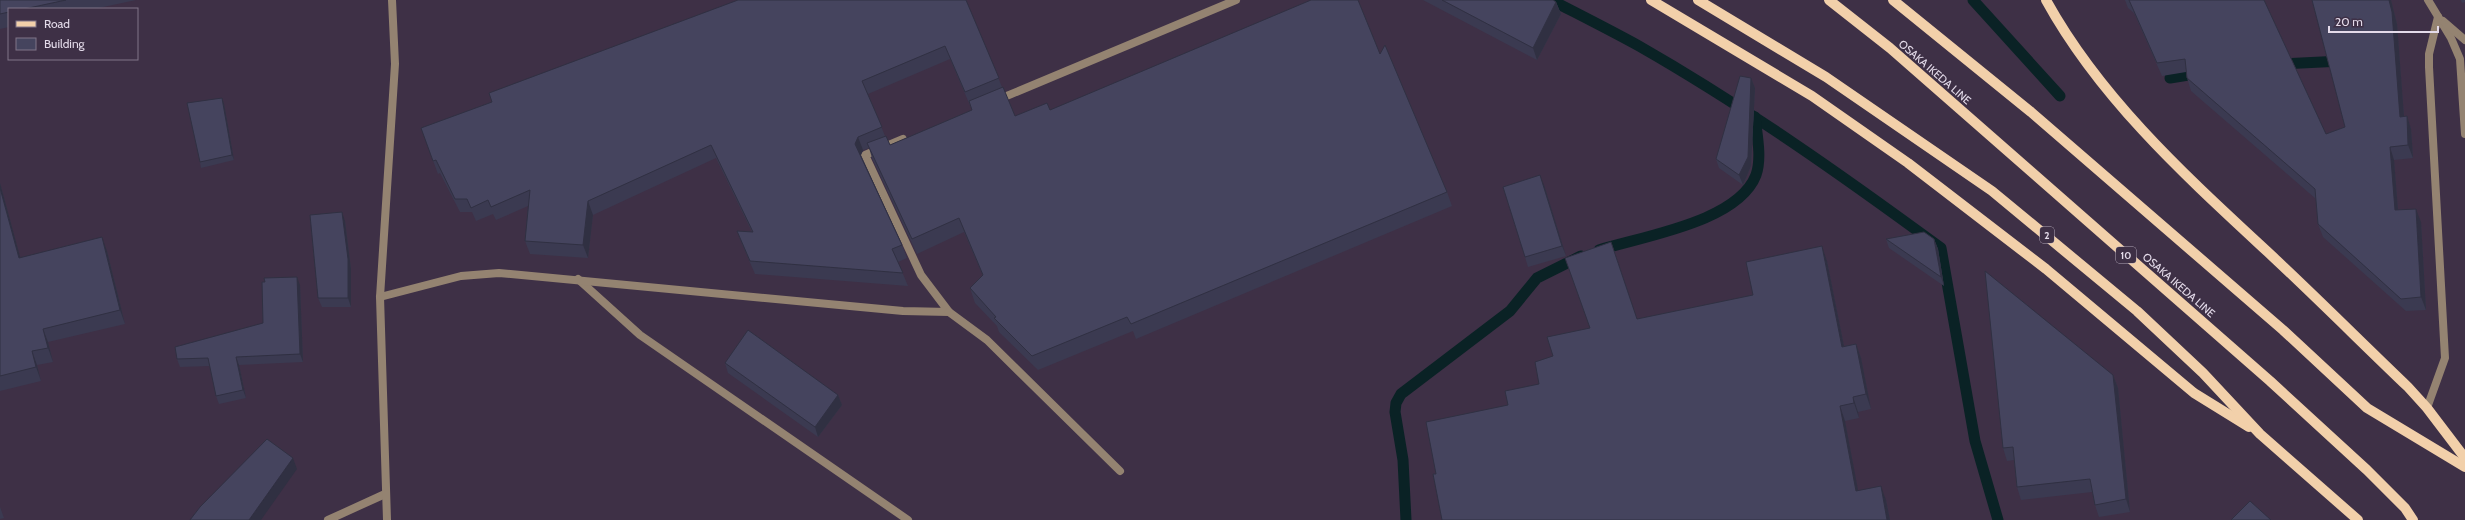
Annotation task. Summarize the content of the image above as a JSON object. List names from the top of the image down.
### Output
{
  "streets": {
    "main road": ["OSAKA IKEDA LINE", "2", "10"]
  },
  "legend": ["Road", "Building"],
  "scale_bar": "20 m"
}
